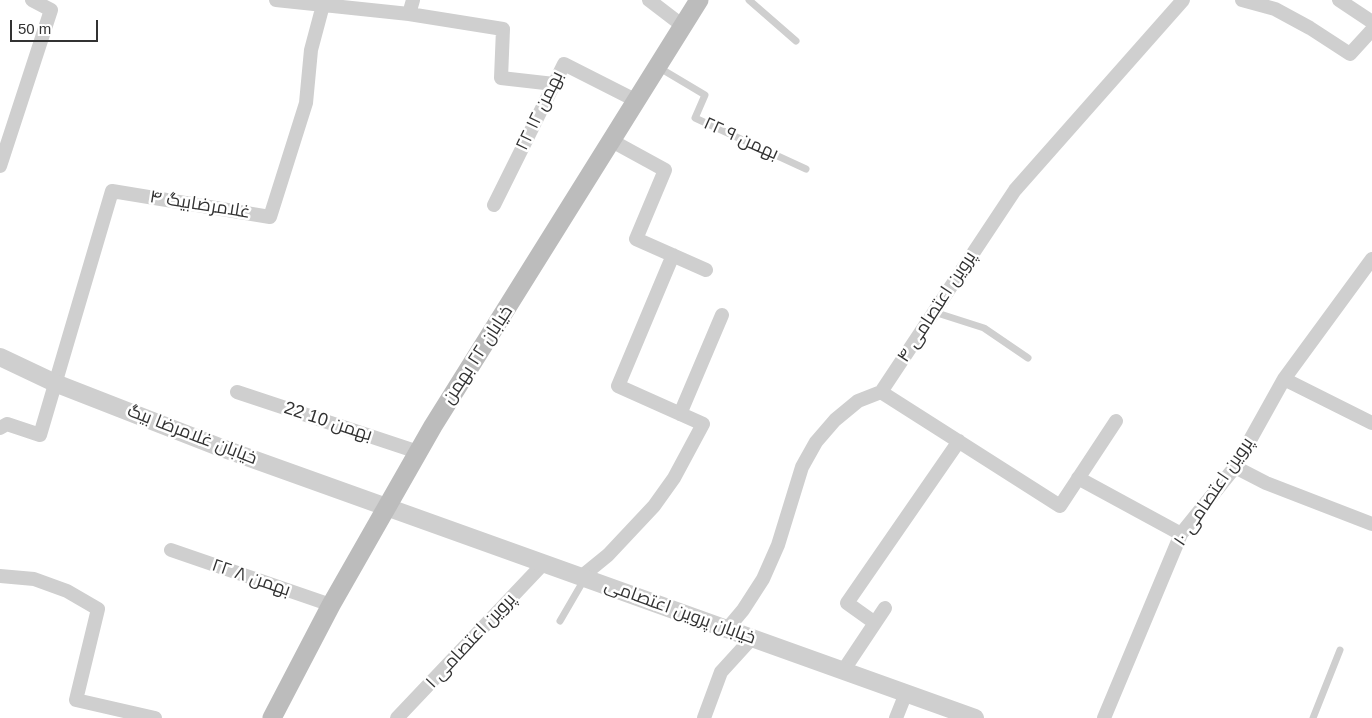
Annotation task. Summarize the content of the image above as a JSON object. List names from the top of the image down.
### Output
{
  "streets": {
    "main road": ["خیابان ۲۲ بهمن"],
    "street": [
      "۲۲ بهمن ۱۲",
      "غلامرضابیگ ۴",
      "پروین اعتصامی ۴",
      "22 بهمن 10",
      "خیابان غلامرضا بیگ",
      "پروین اعتصامی ۱۰",
      "۲۲ بهمن ۸",
      "خیابان پروین اعتصامی",
      "پروین اعتصامی ۱"
    ],
    "lane": ["۲۲ بهمن ۹"]
  },
  "crossings": [
    ["۲۲ بهمن ۱۲", "خیابان ۲۲ بهمن"],
    ["۲۲ بهمن ۹", "خیابان ۲۲ بهمن"],
    ["غلامرضابیگ ۴", "خیابان غلامرضا بیگ"],
    ["خیابان ۲۲ بهمن", "22 بهمن 10"],
    ["خیابان ۲۲ بهمن", "خیابان غلامرضا بیگ"],
    ["خیابان ۲۲ بهمن", "۲۲ بهمن ۸"],
    ["خیابان ۲۲ بهمن", "خیابان پروین اعتصامی"],
    ["خیابان غلامرضا بیگ", "خیابان پروین اعتصامی"],
    ["خیابان پروین اعتصامی", "پروین اعتصامی ۱"]
  ],
  "scale_bar": "50 m"
}
